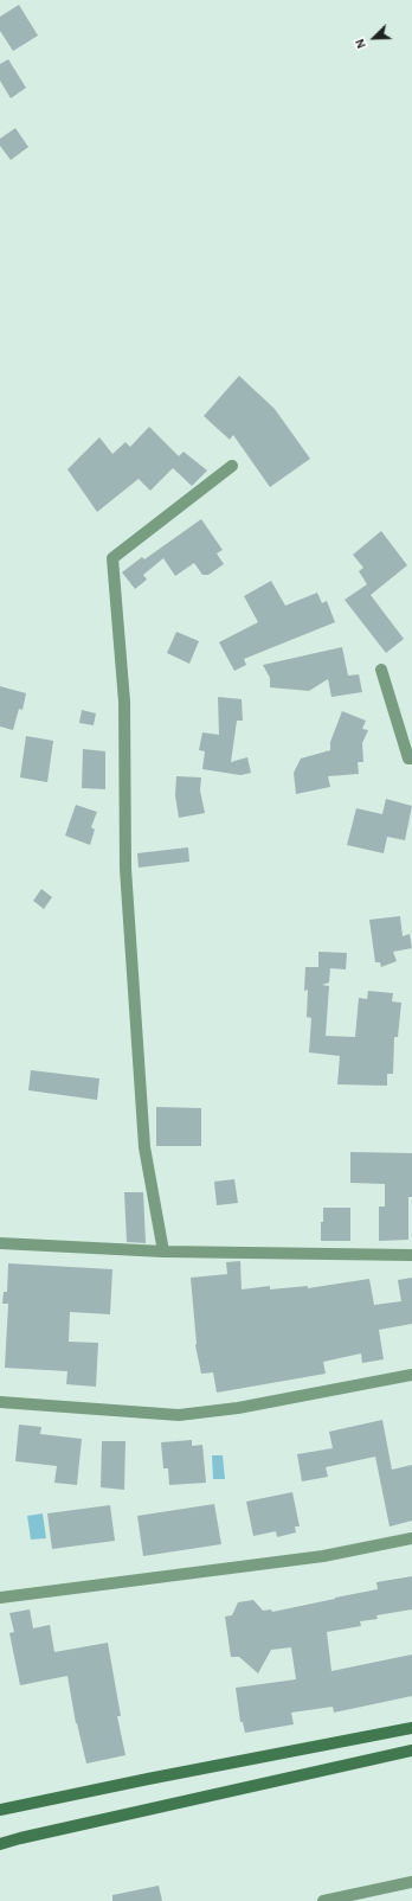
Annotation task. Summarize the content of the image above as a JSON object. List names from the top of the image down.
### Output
{
  "north": "bottom left"
}
